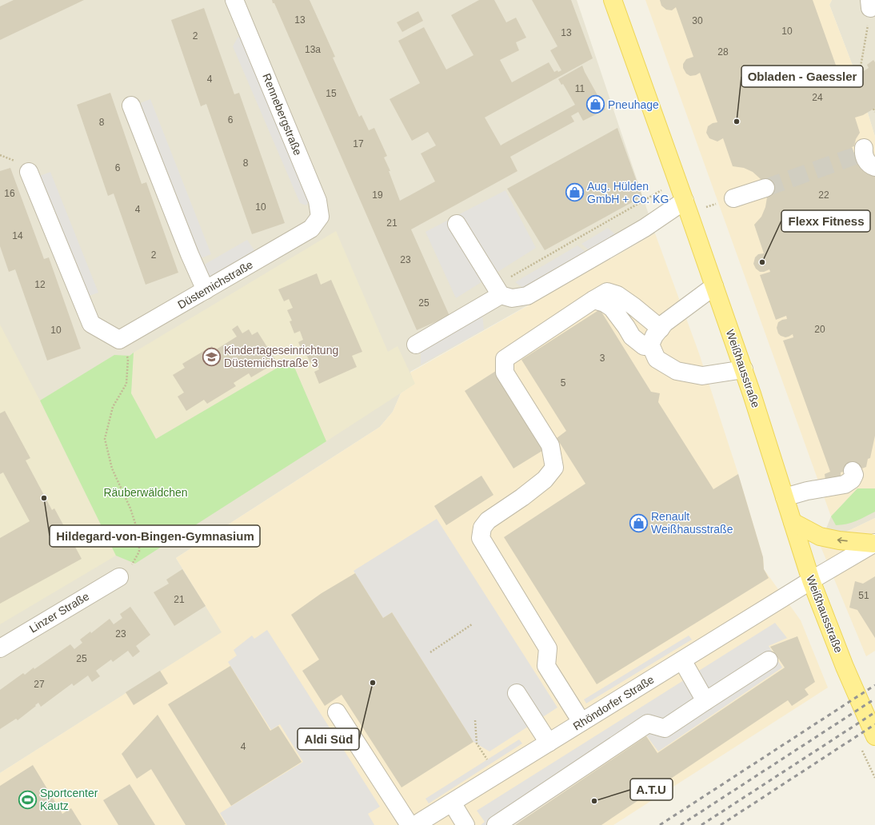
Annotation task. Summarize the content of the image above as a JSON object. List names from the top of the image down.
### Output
{
  "streets": {
    "main road": ["Weißhausstraße"],
    "street": [
      "Rennebergstraße",
      "Düstemichstraße",
      "Linzer Straße",
      "Rhöndorfer Straße"
    ]
  },
  "crossings": [
    ["Rennebergstraße", "Düstemichstraße"],
    ["Weißhausstraße", "Rhöndorfer Straße"]
  ],
  "parks": ["Räuberwäldchen"],
  "places": {
    "shop": ["Pneuhage", "Aug. Hülden GmbH + Co. KG", "Renault Weißhausstraße"],
    "other": [
      "Obladen - Gaessler",
      "Flexx Fitness",
      "Hildegard-von-Bingen-Gymnasium",
      "Aldi Süd",
      "A.T.U"
    ],
    "school or university": ["Kindertageseinrichtung Düstemichstraße 3"],
    "sports": ["Sportcenter Kautz"]
  },
  "house_numbers": [
    "13",
    "30",
    "10",
    "13",
    "2",
    "13a",
    "28",
    "4",
    "11",
    "15",
    "24",
    "6",
    "8",
    "17",
    "8",
    "6",
    "16",
    "19",
    "22",
    "10",
    "4",
    "21",
    "14",
    "2",
    "23",
    "12",
    "25",
    "20",
    "10",
    "3",
    "5",
    "51",
    "21",
    "23",
    "25",
    "27",
    "4"
  ]
}
